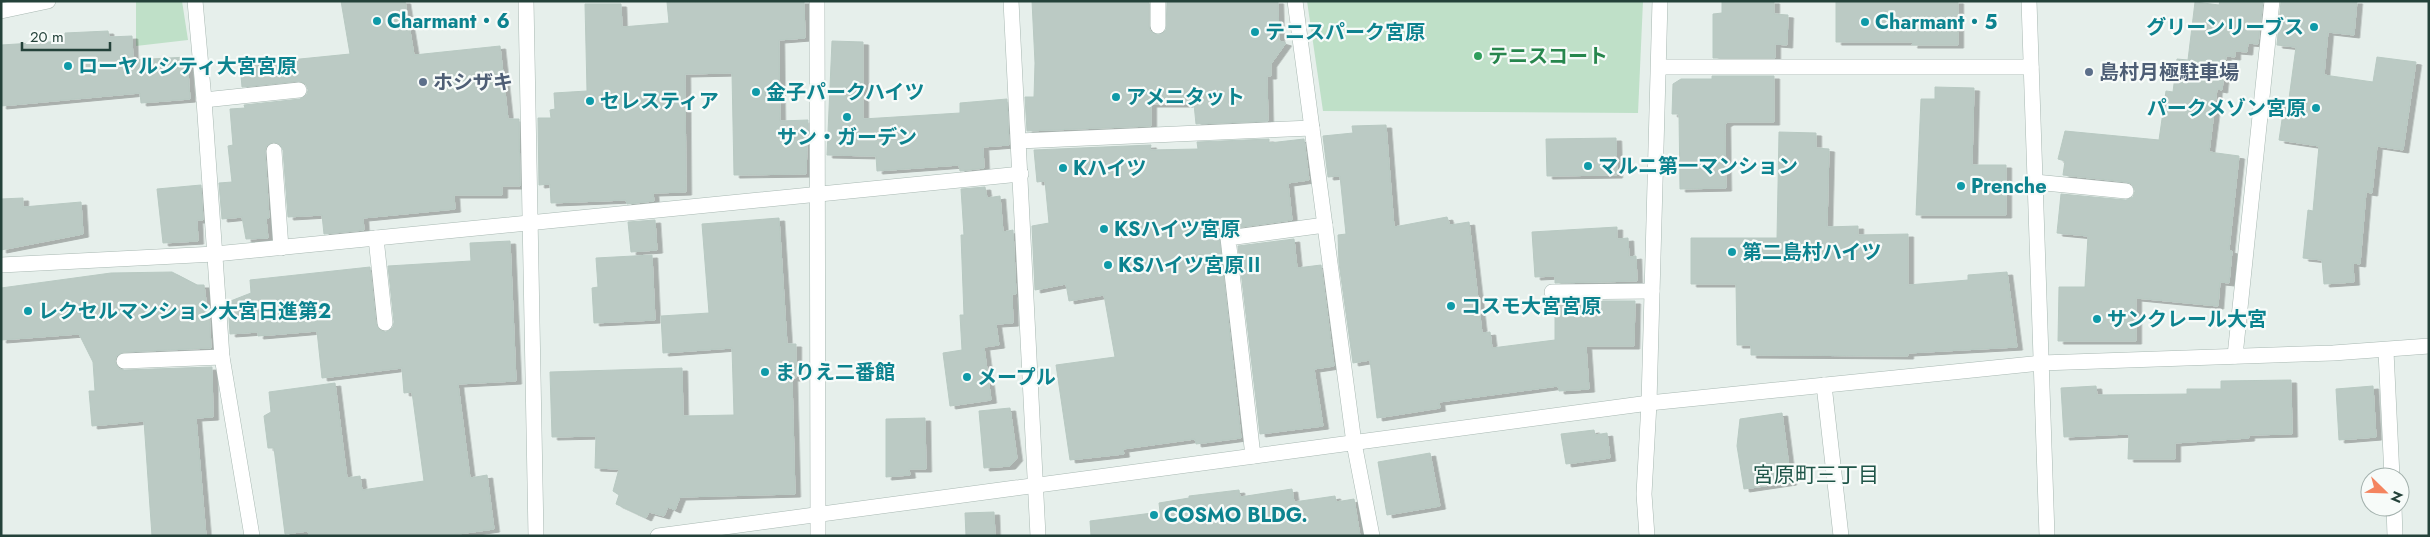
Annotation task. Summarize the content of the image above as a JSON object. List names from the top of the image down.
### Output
{
  "districts": ["宮原町三丁目"],
  "places": [
    "Charmant・6",
    "Charmant・5",
    "グリーンリーブス",
    "テニスパーク宮原",
    "テニスコート",
    "ローヤルシティ大宮宮原",
    "島村月極駐車場",
    "ホシザキ",
    "金子パークハイツ",
    "アメニタット",
    "セレスティア",
    "パークメゾン宮原",
    "サン・ガーデン",
    "マルニ第一マンション",
    "Kハイツ",
    "Prenche",
    "KSハイツ宮原",
    "第二島村ハイツ",
    "KSハイツ宮原Ⅱ",
    "コスモ大宮宮原",
    "レクセルマンション大宮日進第2",
    "サンクレール大宮",
    "まりえ二番館",
    "メープル",
    "COSMO BLDG."
  ],
  "scale_bar": "20 m",
  "north": "bottom right"
}
